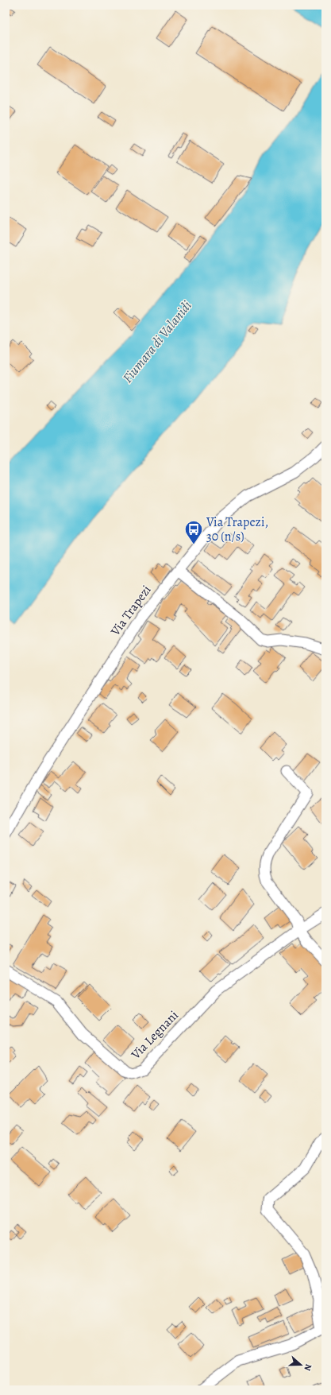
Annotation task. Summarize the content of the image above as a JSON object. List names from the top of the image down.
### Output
{
  "streets": {
    "street": ["Via Trapezi", "Via Legnani"]
  },
  "water": ["Fiumara di Valanidi"],
  "places": {
    "bus stop": ["Via Trapezi, 30 (n/s)"]
  },
  "north": "right"
}
